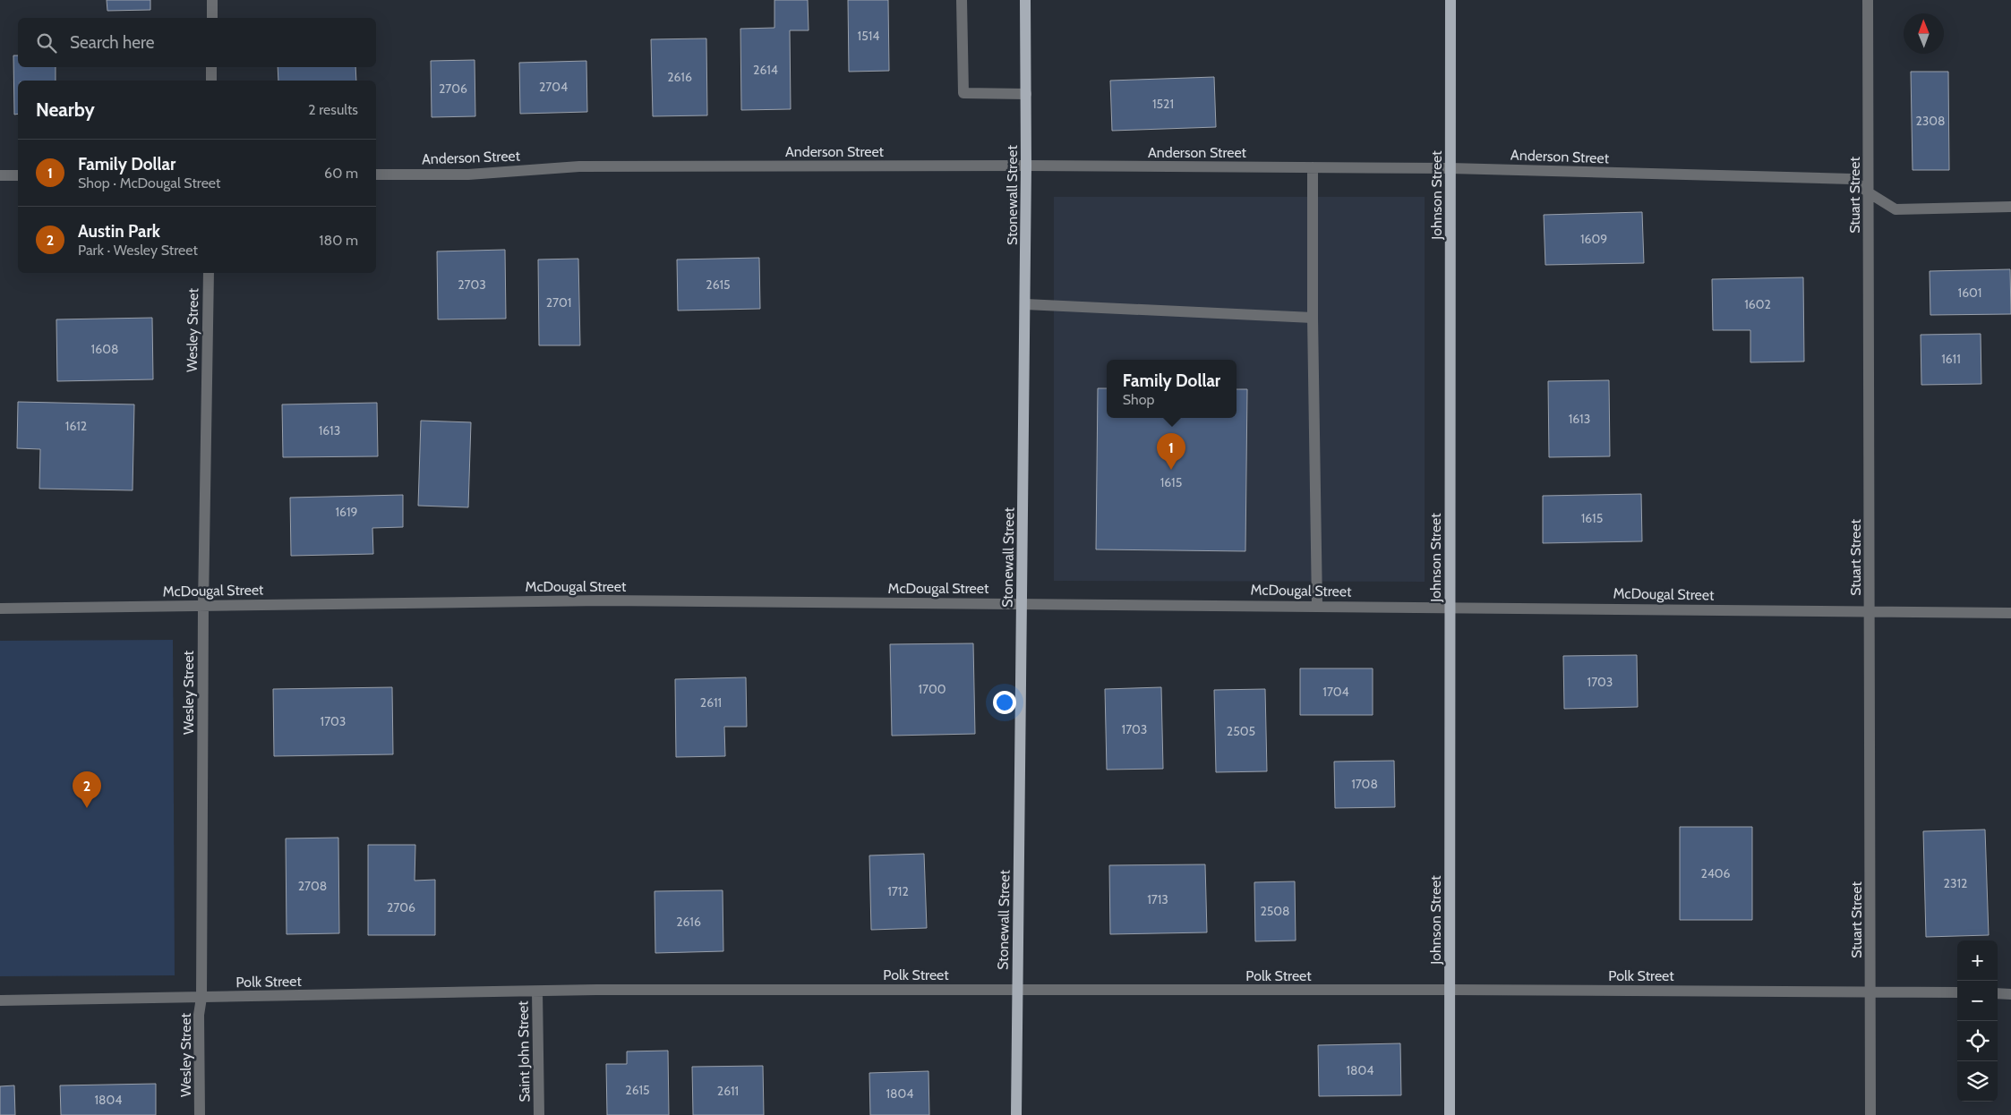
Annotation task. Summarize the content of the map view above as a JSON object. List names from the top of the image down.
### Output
{
  "streets": {
    "main road": ["Stonewall Street", "Johnson Street"],
    "street": [
      "Anderson Street",
      "Stuart Street",
      "Wesley Street",
      "McDougal Street",
      "Polk Street",
      "Saint John Street"
    ]
  },
  "crossings": [
    ["Anderson Street", "Stonewall Street"],
    ["Anderson Street", "Johnson Street"],
    ["Anderson Street", "Stuart Street"],
    ["Stonewall Street", "McDougal Street"],
    ["Stonewall Street", "Polk Street"],
    ["Johnson Street", "McDougal Street"],
    ["Johnson Street", "Polk Street"],
    ["Stuart Street", "McDougal Street"],
    ["Stuart Street", "Polk Street"],
    ["Wesley Street", "McDougal Street"],
    ["Wesley Street", "Polk Street"],
    ["Polk Street", "Saint John Street"]
  ],
  "house_numbers": [
    "1514",
    "2614",
    "2616",
    "2704",
    "2706",
    "1521",
    "2308",
    "1609",
    "2703",
    "2615",
    "1601",
    "2701",
    "1602",
    "1608",
    "1611",
    "1613",
    "1612",
    "1613",
    "1615",
    "1619",
    "1615",
    "1703",
    "1700",
    "1704",
    "2611",
    "1703",
    "1703",
    "2505",
    "1708",
    "2406",
    "2312",
    "2708",
    "1712",
    "1713",
    "2706",
    "2508",
    "2616",
    "1804",
    "2615",
    "2611",
    "1804",
    "1804"
  ],
  "north": "top",
  "page": {
    "search": "Search here",
    "heading": ["Nearby", "2 results"],
    "list": [
      {
        "mark": "1",
        "name": "Family Dollar",
        "note": "Shop · McDougal Street",
        "value": "60 m"
      },
      {
        "mark": "2",
        "name": "Austin Park",
        "note": "Park · Wesley Street",
        "value": "180 m"
      }
    ],
    "popup": ["Family Dollar", "Shop"],
    "pins": ["1", "2"],
    "map_buttons": ["+", "−"]
  }
}
